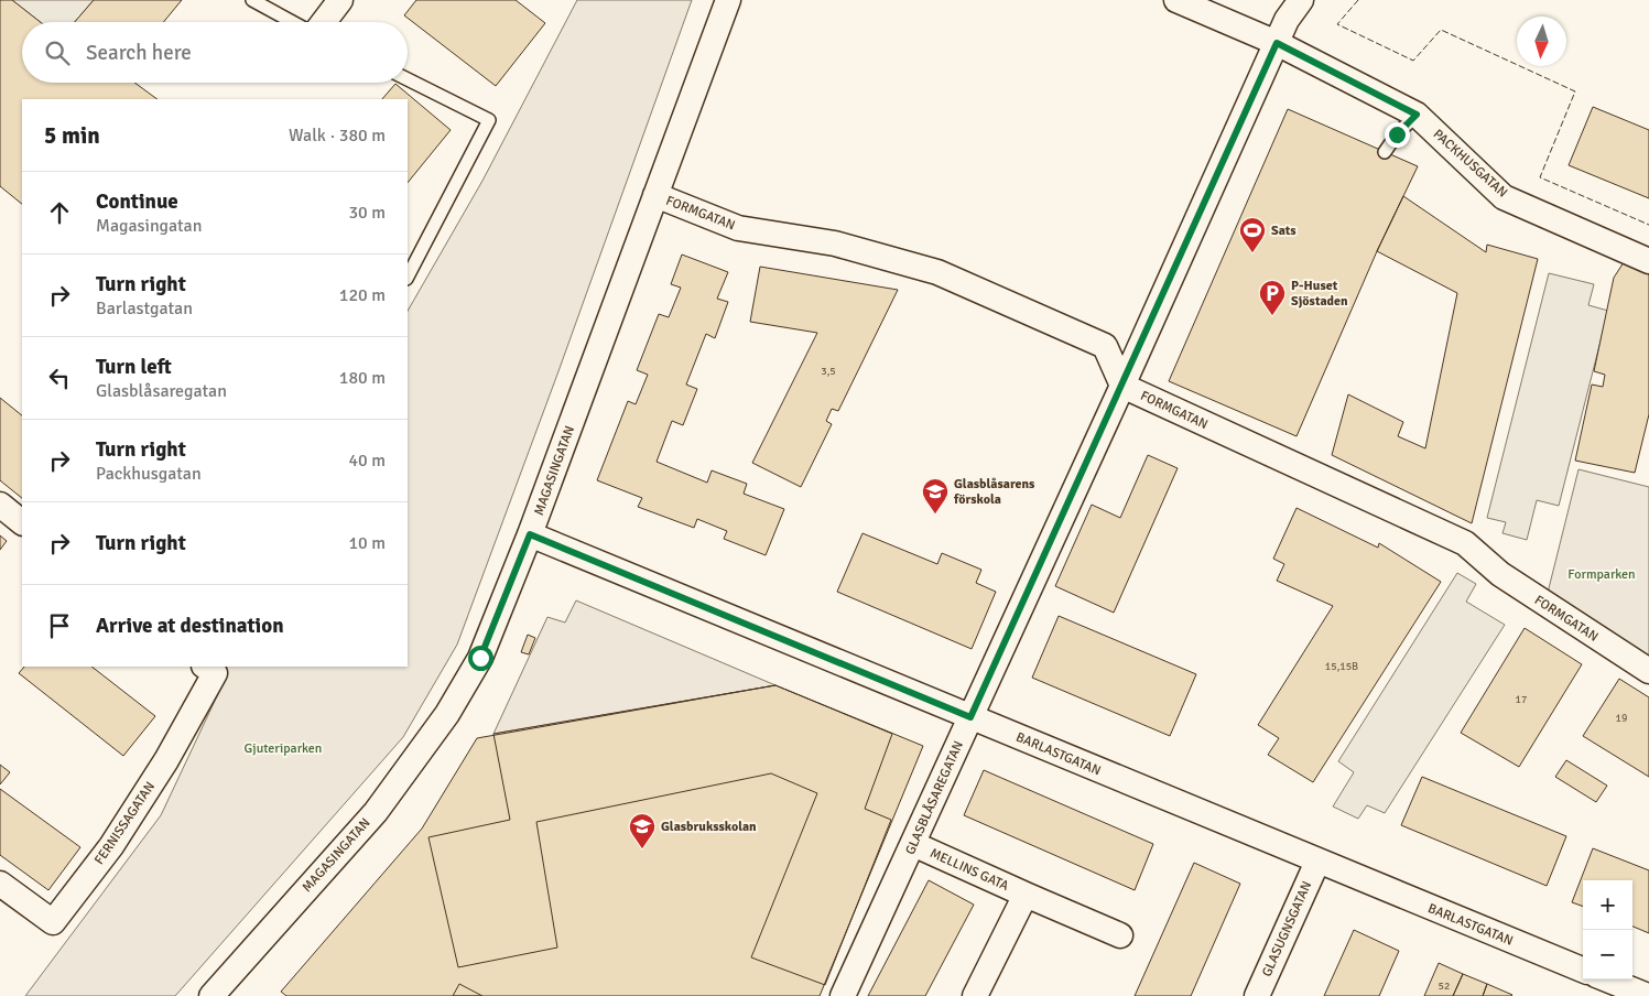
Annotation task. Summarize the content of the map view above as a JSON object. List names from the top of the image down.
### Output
{
  "streets": {
    "street": [
      "PACKHUSGATAN",
      "FORMGATAN",
      "MAGASINGATAN",
      "BARLASTGATAN",
      "GLASBLÅSAREGATAN",
      "FERNISSAGATAN",
      "MELLINS GATA",
      "GLASUGNSGATAN"
    ]
  },
  "crossings": [
    ["PACKHUSGATAN", "GLASBLÅSAREGATAN"],
    ["FORMGATAN", "MAGASINGATAN"],
    ["FORMGATAN", "GLASBLÅSAREGATAN"],
    ["MAGASINGATAN", "BARLASTGATAN"],
    ["BARLASTGATAN", "GLASBLÅSAREGATAN"],
    ["BARLASTGATAN", "GLASUGNSGATAN"],
    ["GLASBLÅSAREGATAN", "MELLINS GATA"]
  ],
  "parks": ["Formparken", "Gjuteriparken"],
  "places": {
    "sports": ["Sats"],
    "parking": ["P-Huset Sjöstaden"],
    "school or university": ["Glasblåsarens förskola", "Glasbruksskolan"]
  },
  "house_numbers": [
    "3,5",
    "15,15B",
    "17",
    "19",
    "52"
  ],
  "north": "bottom",
  "page": {
    "search": "Search here",
    "heading": ["5 min", "Walk · 380 m"],
    "list": [
      ["Continue", "Magasingatan", "30 m"],
      ["Turn right", "Barlastgatan", "120 m"],
      ["Turn left", "Glasblåsaregatan", "180 m"],
      ["Turn right", "Packhusgatan", "40 m"],
      ["Turn right", "10 m"],
      "Arrive at destination"
    ],
    "map_buttons": ["+", "−"]
  }
}
